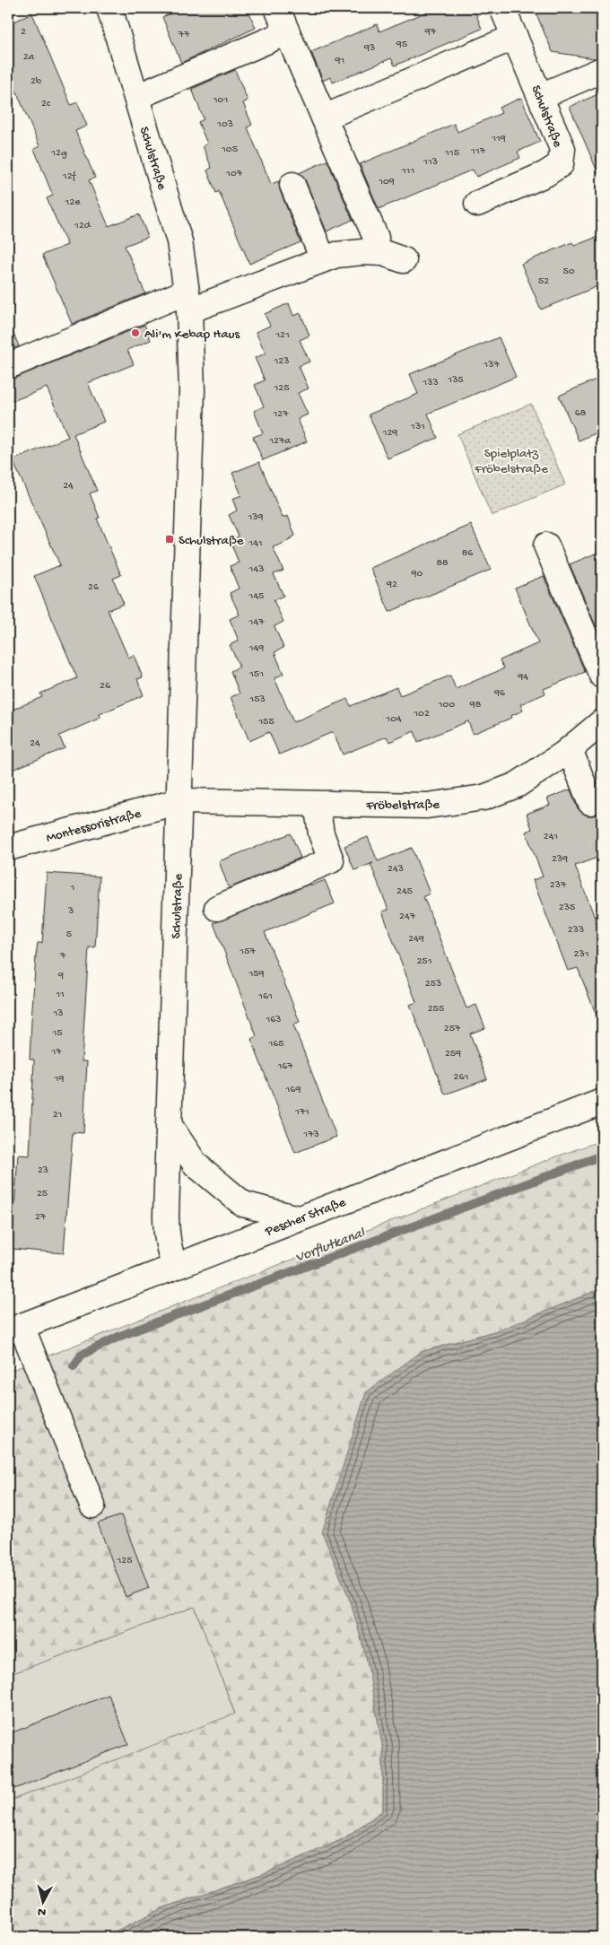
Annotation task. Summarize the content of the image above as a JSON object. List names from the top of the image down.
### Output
{
  "streets": {
    "street": [
      "Schulstraße",
      "Fröbelstraße",
      "Montessoristraße",
      "Pescher Straße"
    ]
  },
  "crossings": [
    ["Schulstraße", "Fröbelstraße"],
    ["Schulstraße", "Montessoristraße"],
    ["Schulstraße", "Pescher Straße"],
    ["Fröbelstraße", "Montessoristraße"]
  ],
  "water": ["Vorflutkanal"],
  "parks": ["Spielplatz Fröbelstraße"],
  "places": {
    "other": ["Ali'm Kebap Haus"],
    "transit": ["Schulstraße"]
  },
  "house_numbers": [
    "2",
    "97",
    "77",
    "95",
    "93",
    "2a",
    "91",
    "2b",
    "101",
    "2c",
    "103",
    "119",
    "105",
    "117",
    "12g",
    "115",
    "113",
    "111",
    "107",
    "12f",
    "109",
    "12e",
    "12d",
    "50",
    "52",
    "121",
    "123",
    "137",
    "135",
    "133",
    "125",
    "68",
    "127",
    "131",
    "129",
    "127a",
    "24",
    "139",
    "141",
    "86",
    "88",
    "143",
    "90",
    "92",
    "26",
    "145",
    "147",
    "149",
    "151",
    "94",
    "26",
    "96",
    "153",
    "100",
    "98",
    "102",
    "104",
    "155",
    "24",
    "241",
    "239",
    "243",
    "237",
    "1",
    "245",
    "235",
    "3",
    "247",
    "233",
    "5",
    "249",
    "157",
    "231",
    "7",
    "251",
    "159",
    "9",
    "253",
    "11",
    "161",
    "255",
    "13",
    "163",
    "257",
    "15",
    "165",
    "17",
    "259",
    "167",
    "261",
    "19",
    "169",
    "171",
    "21",
    "173",
    "23",
    "25",
    "27",
    "125"
  ],
  "north": "bottom"
}
